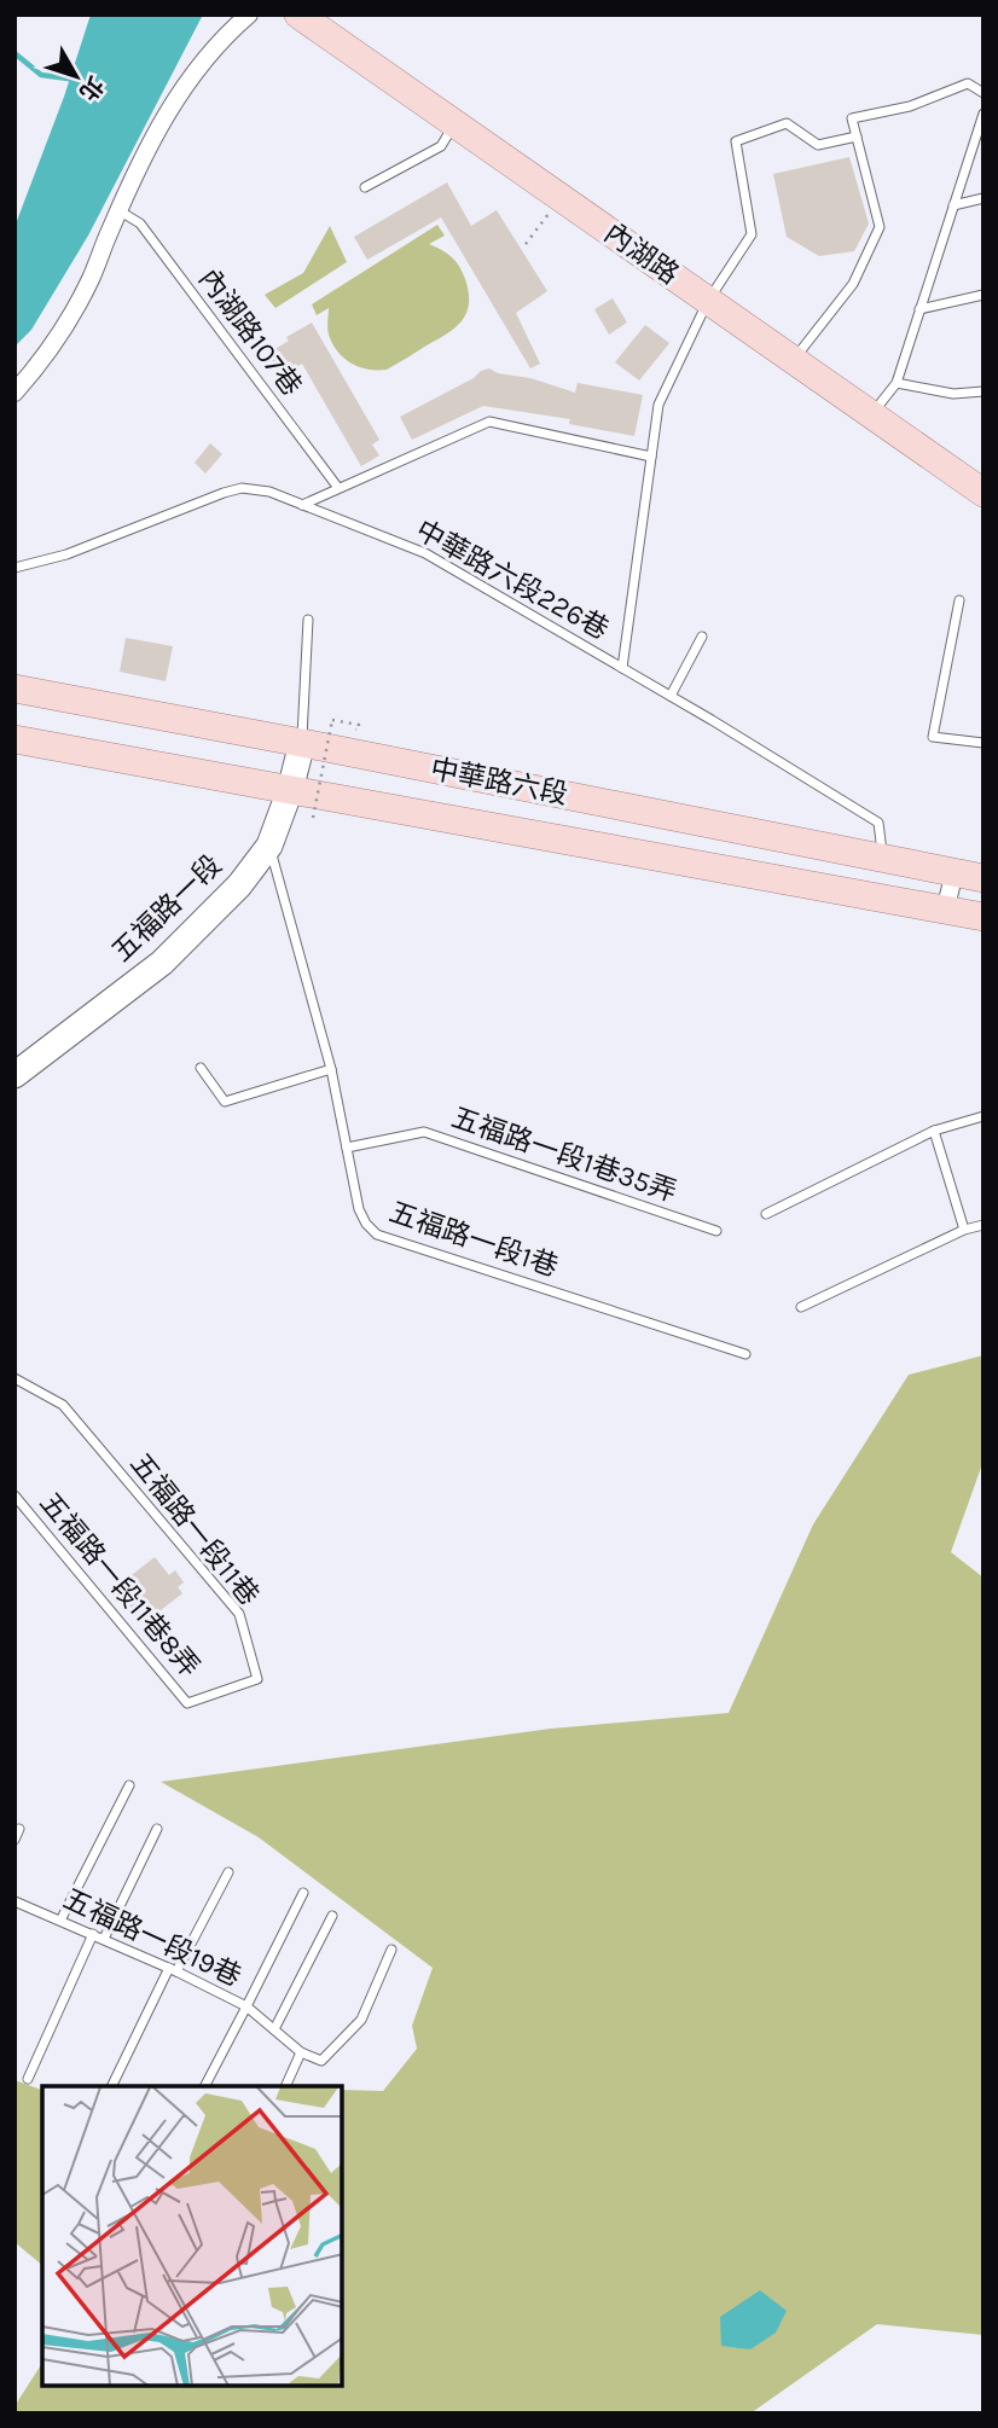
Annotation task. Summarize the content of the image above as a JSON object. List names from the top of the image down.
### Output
{
  "streets": {
    "main road": ["內湖路", "中華路六段", "五福路一段"],
    "lane": [
      "內湖路107巷",
      "中華路六段226巷",
      "五福路一段1巷35弄",
      "五福路一段1巷",
      "五福路一段11巷",
      "五福路一段11巷8弄",
      "五福路一段19巷"
    ]
  },
  "crossings": [
    ["中華路六段226巷", "中華路六段"],
    ["中華路六段", "五福路一段"],
    ["五福路一段", "五福路一段1巷"],
    ["五福路一段1巷35弄", "五福路一段1巷"],
    ["五福路一段11巷", "五福路一段11巷8弄"]
  ],
  "north": "bottom right"
}
